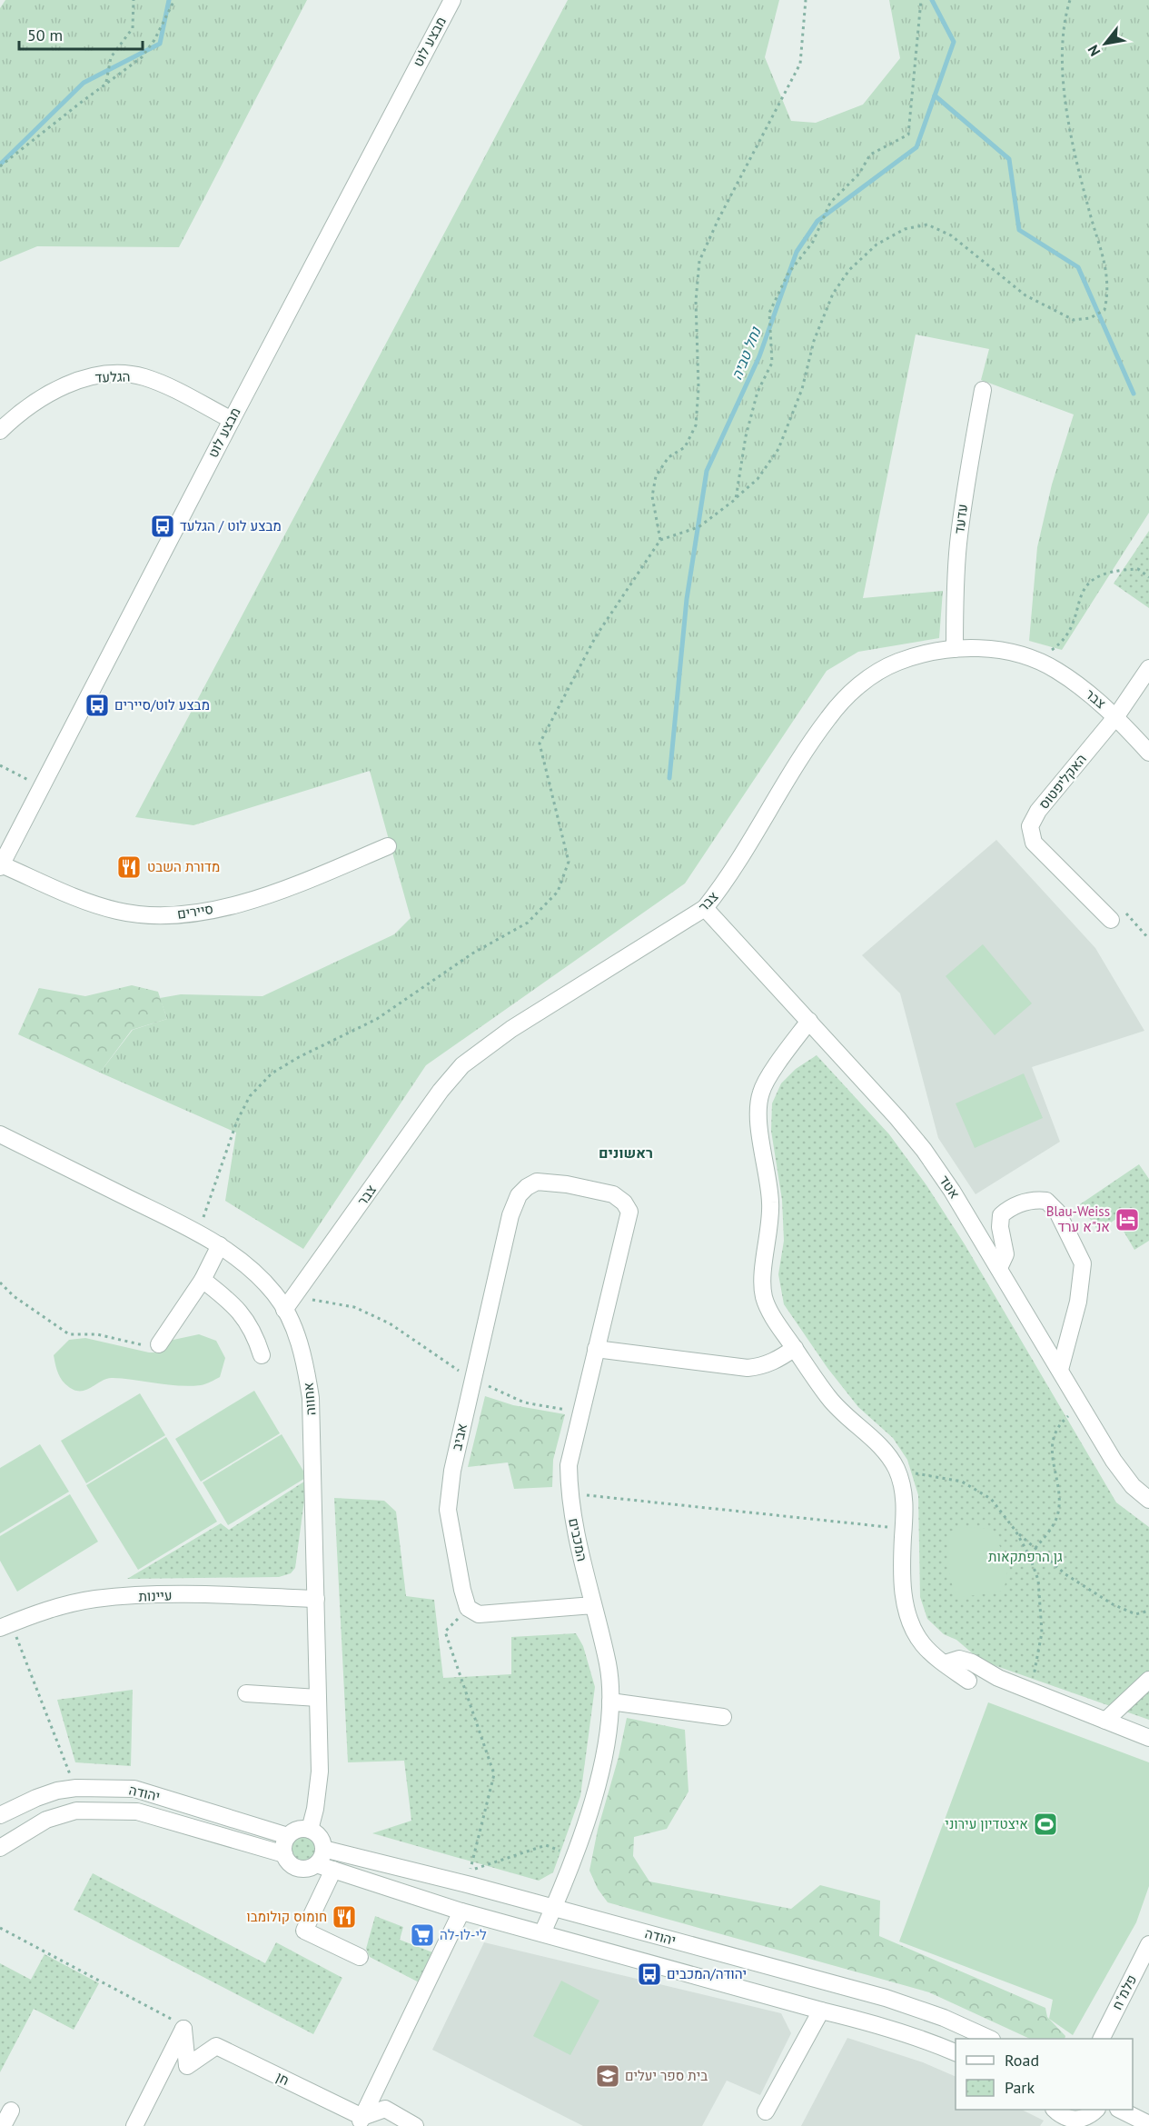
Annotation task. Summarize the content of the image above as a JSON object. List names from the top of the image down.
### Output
{
  "streets": {
    "street": [
      "מבצע לוט",
      "הגלעד",
      "עדעד",
      "צבר",
      "האקליפטוס",
      "סיירים",
      "אטד",
      "אחווה",
      "אביב",
      "המכבים",
      "עיינות",
      "יהודה",
      "פלמ\"ח",
      "חן"
    ]
  },
  "crossings": [
    ["מבצע לוט", "הגלעד"],
    ["מבצע לוט", "סיירים"],
    ["עדעד", "צבר"],
    ["צבר", "האקליפטוס"],
    ["צבר", "אטד"],
    ["צבר", "אחווה"],
    ["אחווה", "עיינות"],
    ["אחווה", "יהודה"],
    ["אביב", "המכבים"],
    ["המכבים", "יהודה"]
  ],
  "districts": ["ראשונים"],
  "water": ["נחל טביה"],
  "parks": ["גן הרפתקאות"],
  "places": {
    "bus stop": ["מבצע לוט / הגלעד", "מבצע לוט/סיירים", "יהודה/המכבים"],
    "restaurant": ["מדורת השבט", "חומוס קולומבו"],
    "hotel": ["Blau-Weiss אנ\"א ערד"],
    "sports": ["איצטדיון עירוני"],
    "supermarket": ["לי-לו-לה"],
    "school or university": ["בית ספר יעלים"]
  },
  "legend": ["Road", "Park"],
  "scale_bar": "50 m",
  "north": "bottom left"
}
